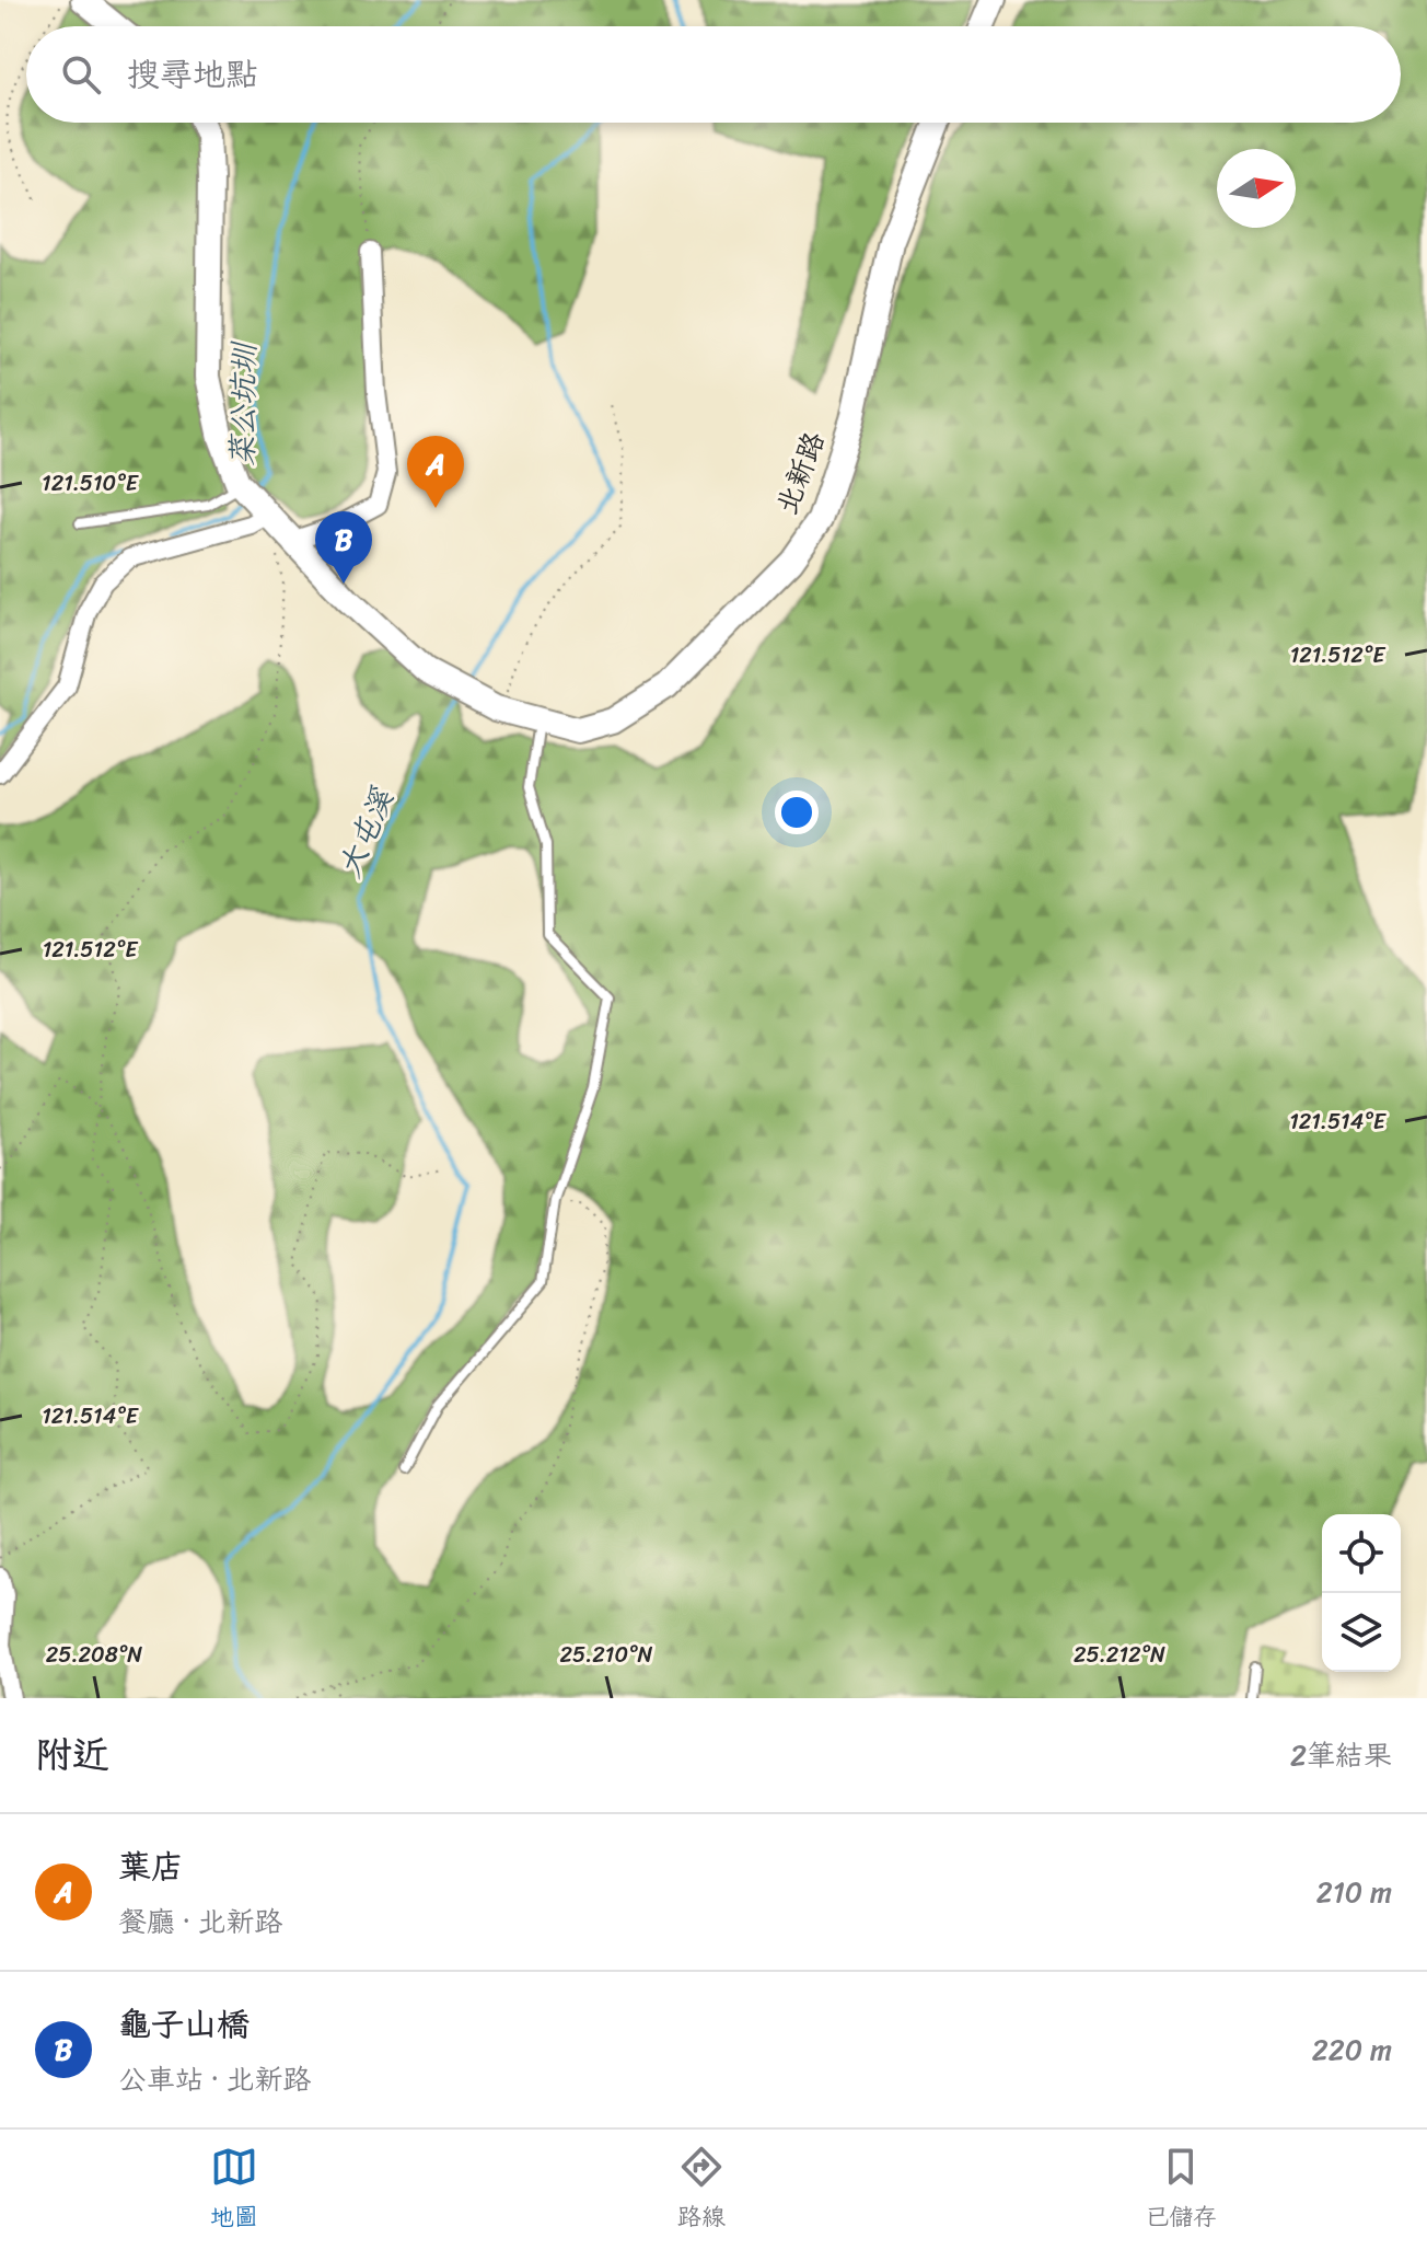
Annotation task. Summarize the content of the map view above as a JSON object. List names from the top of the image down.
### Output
{
  "streets": {
    "main road": ["北新路"]
  },
  "water": ["菜公坑圳", "大屯溪"],
  "north": "right",
  "page": {
    "search": "搜尋地點",
    "pins": ["A", "B"],
    "heading": ["附近", "2筆結果"],
    "list": [
      {
        "mark": "A",
        "name": "葉店",
        "note": "餐廳 · 北新路",
        "value": "210 m"
      },
      {
        "mark": "B",
        "name": "龜子山橋",
        "note": "公車站 · 北新路",
        "value": "220 m"
      }
    ],
    "nav": ["地圖", "路線", "已儲存"]
  },
  "coordinates": [
    "121.510°E",
    "121.512°E",
    "121.514°E",
    "25.208°N",
    "25.210°N",
    "25.212°N"
  ]
}
